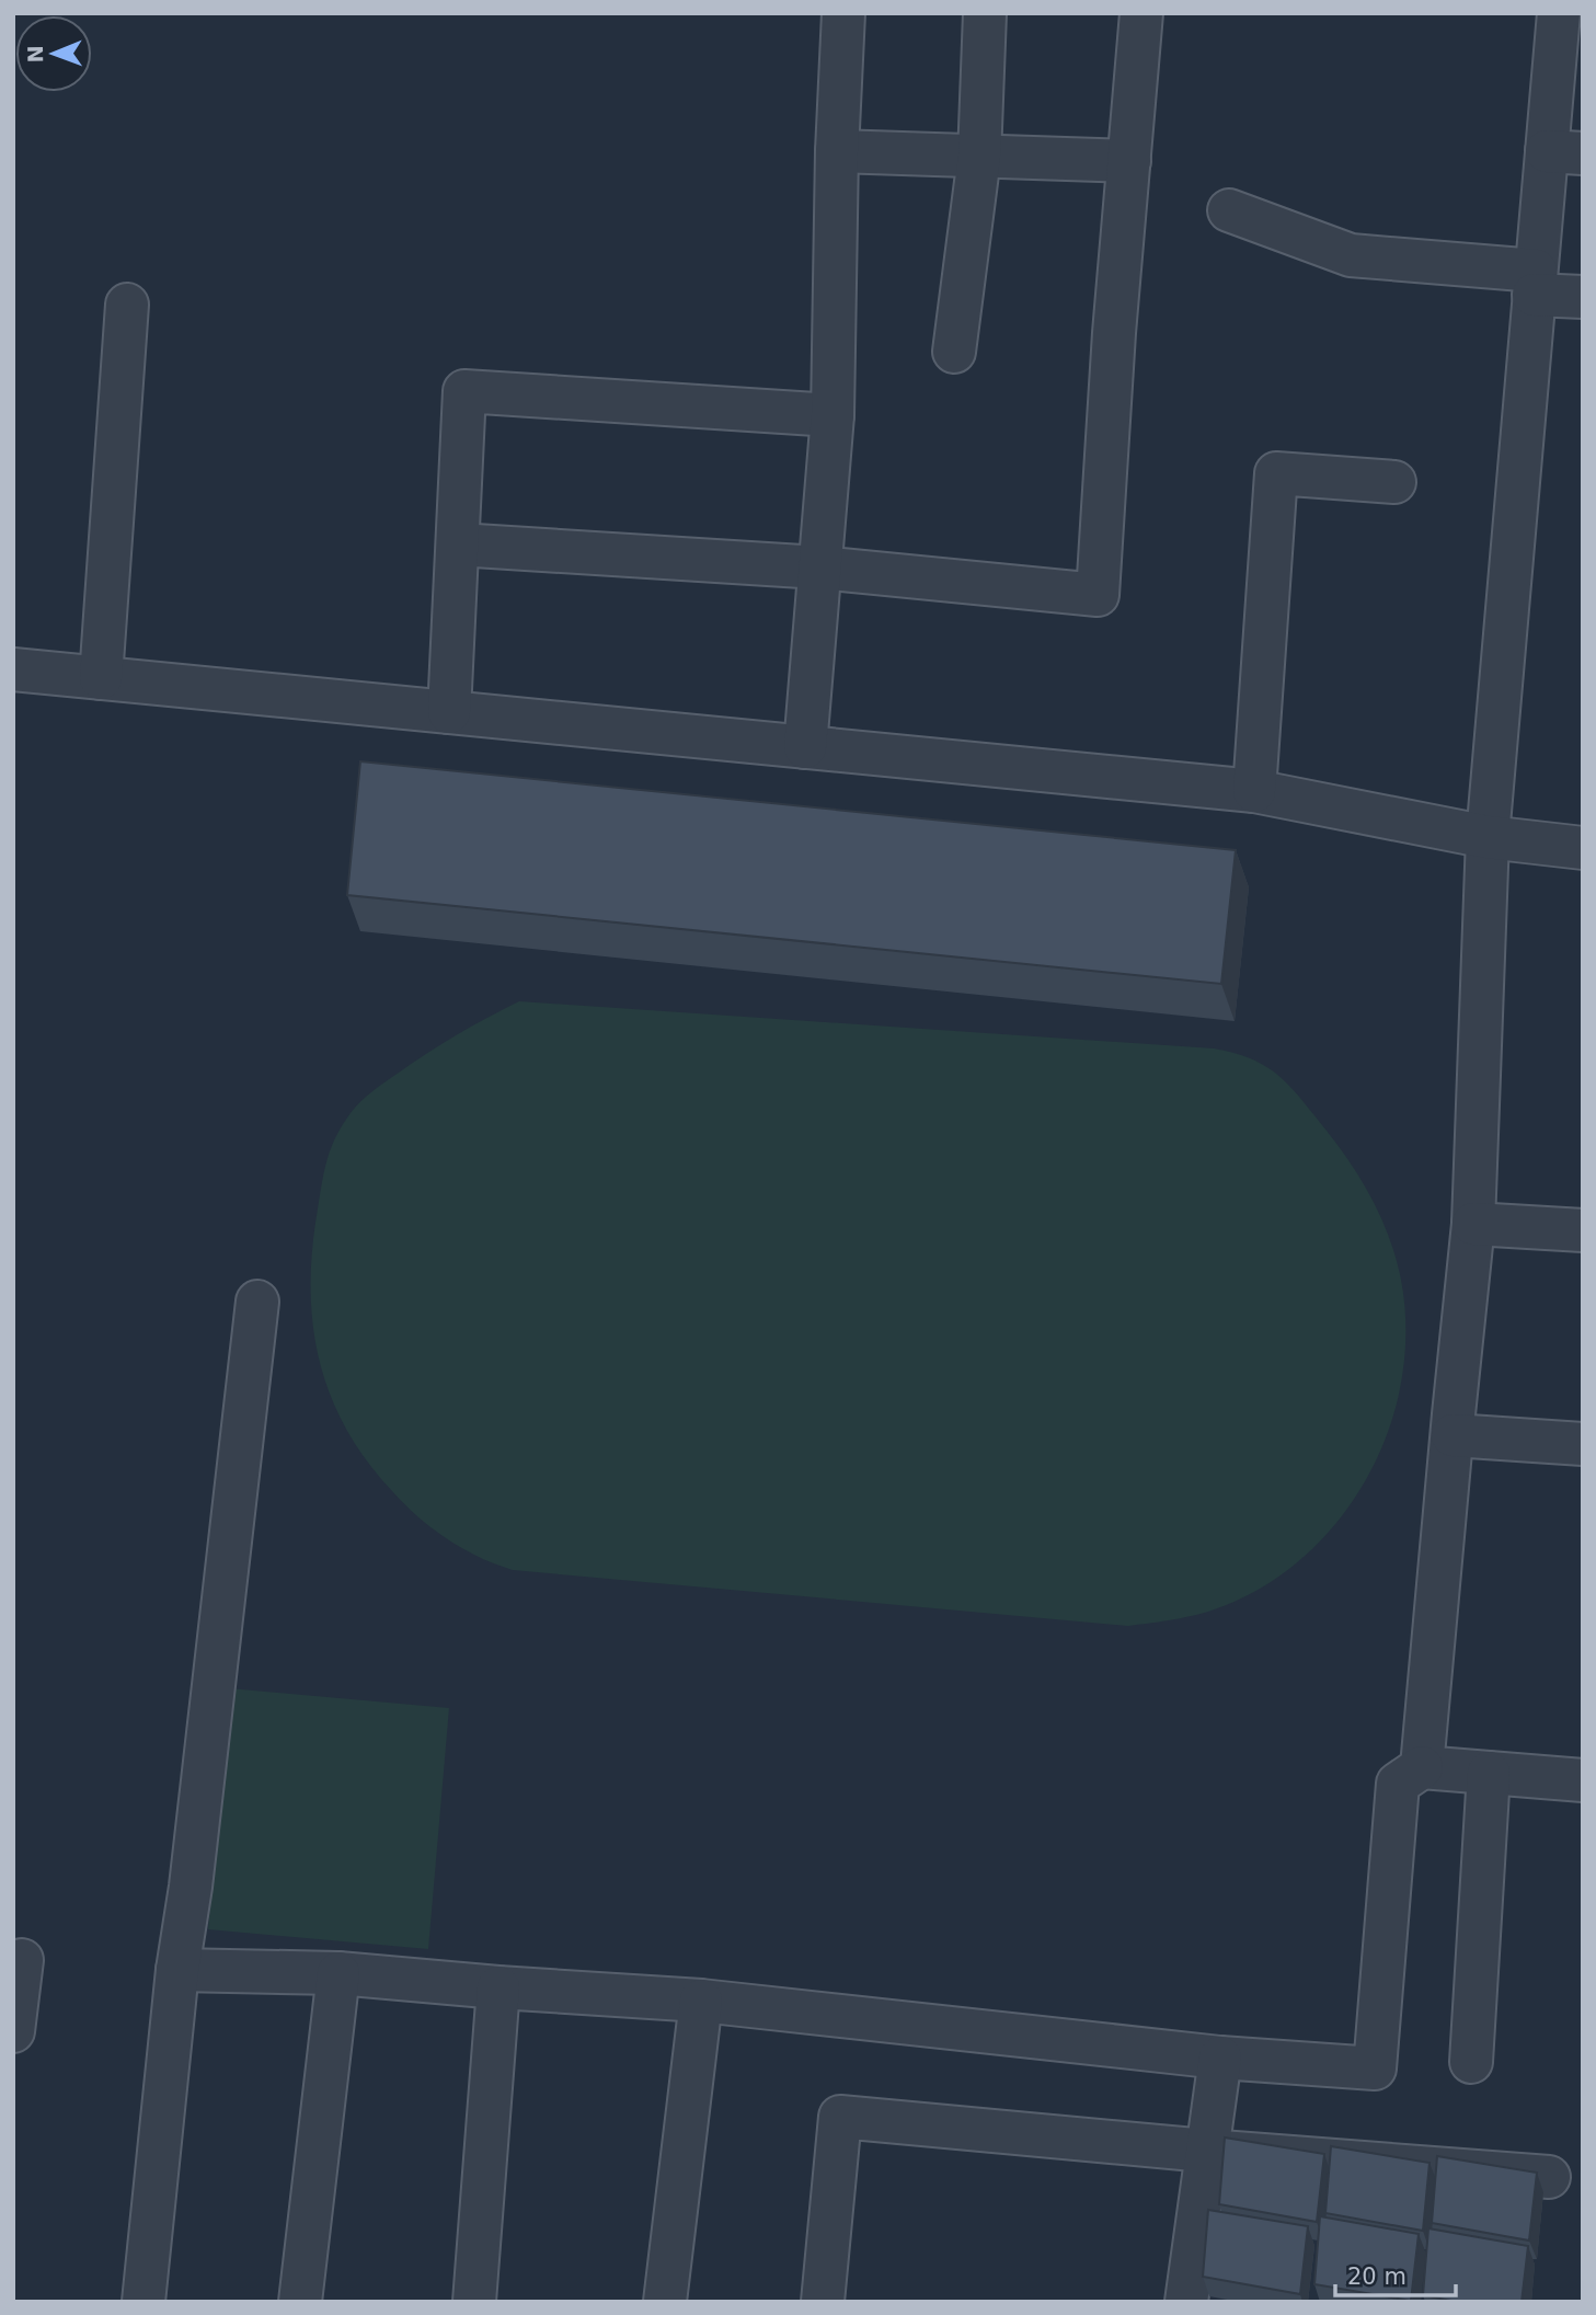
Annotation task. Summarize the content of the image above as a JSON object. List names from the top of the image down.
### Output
{
  "scale_bar": "20 m",
  "north": "left"
}
